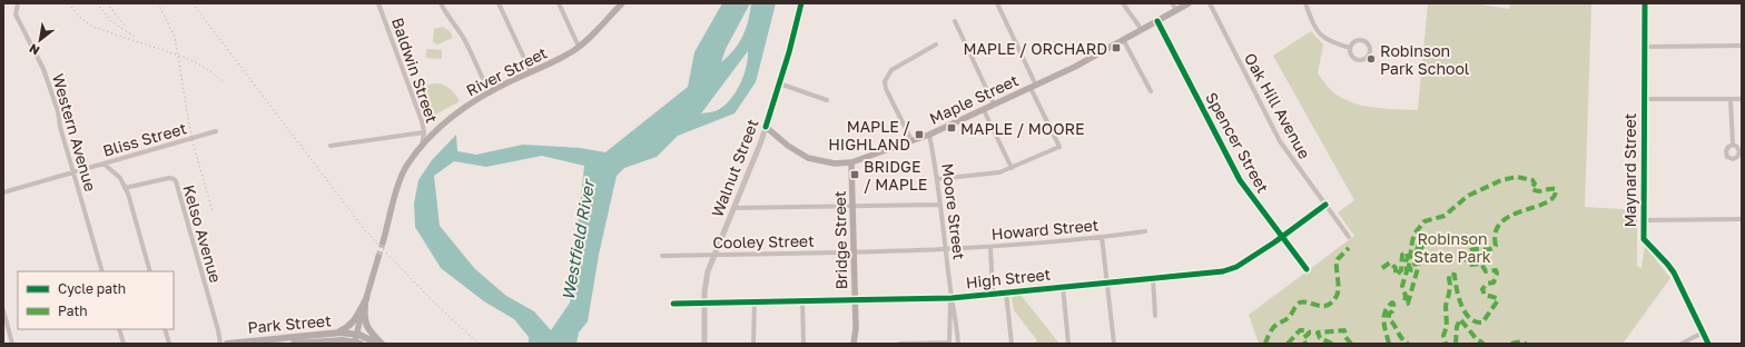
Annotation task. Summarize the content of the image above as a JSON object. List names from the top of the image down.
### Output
{
  "streets": {
    "main road": [
      "River Street",
      "Maple Street",
      "Walnut Street",
      "Bridge Street",
      "Park Street"
    ],
    "street": [
      "Baldwin Street",
      "Oak Hill Avenue",
      "Western Avenue",
      "Bliss Street",
      "Spencer Street",
      "Maynard Street",
      "Moore Street",
      "Howard Street",
      "Kelso Avenue",
      "Cooley Street",
      "High Street"
    ]
  },
  "crossings": [
    ["Baldwin Street", "River Street"],
    ["Maple Street", "Spencer Street"],
    ["Maple Street", "Walnut Street"],
    ["Maple Street", "Moore Street"],
    ["Maple Street", "Bridge Street"],
    ["Oak Hill Avenue", "High Street"],
    ["Western Avenue", "Bliss Street"],
    ["Spencer Street", "High Street"],
    ["Walnut Street", "Cooley Street"],
    ["Walnut Street", "High Street"],
    ["Moore Street", "Howard Street"],
    ["Moore Street", "Cooley Street"],
    ["Moore Street", "High Street"],
    ["Howard Street", "Cooley Street"],
    ["Bridge Street", "Cooley Street"],
    ["Bridge Street", "High Street"]
  ],
  "water": ["Westfield River"],
  "parks": ["Robinson State Park"],
  "places": {
    "transit": [
      "MAPLE / ORCHARD",
      "MAPLE / MOORE",
      "MAPLE / HIGHLAND",
      "BRIDGE / MAPLE"
    ],
    "other": ["Robinson Park School"]
  },
  "legend": ["Cycle path", "Path"],
  "north": "bottom left"
}
